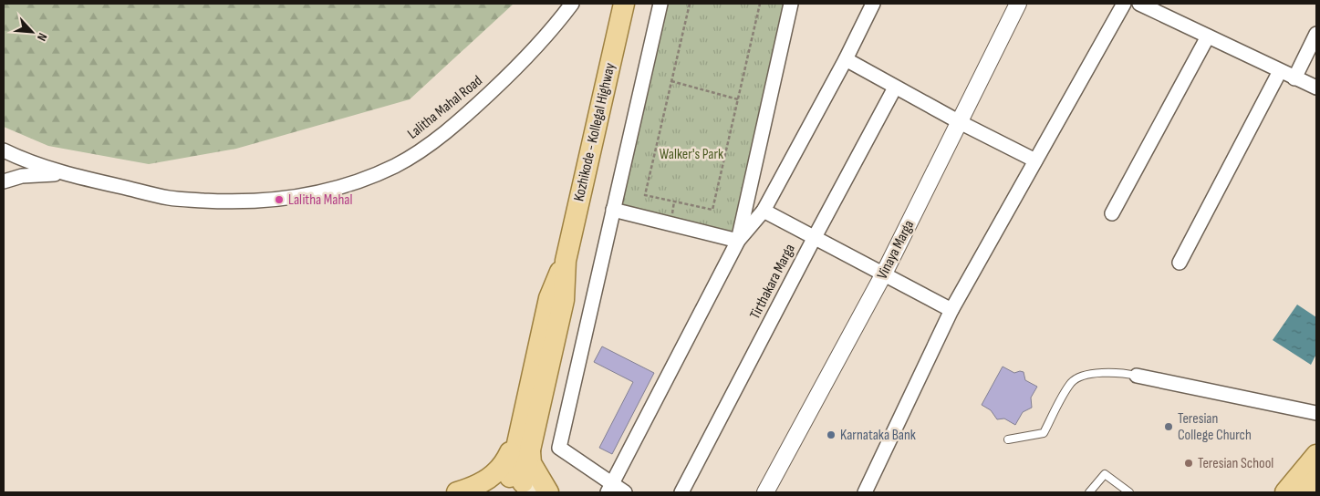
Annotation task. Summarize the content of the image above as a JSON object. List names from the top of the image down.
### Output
{
  "streets": {
    "main road": ["Kozhikode - Kollegal Highway"],
    "street": ["Lalitha Mahal Road", "Vinaya Marga", "Tirthakara Marga"]
  },
  "parks": ["Walker's Park"],
  "places": [
    "Lalitha Mahal",
    "Teresian College Church",
    "Karnataka Bank",
    "Teresian School"
  ],
  "north": "bottom right"
}
